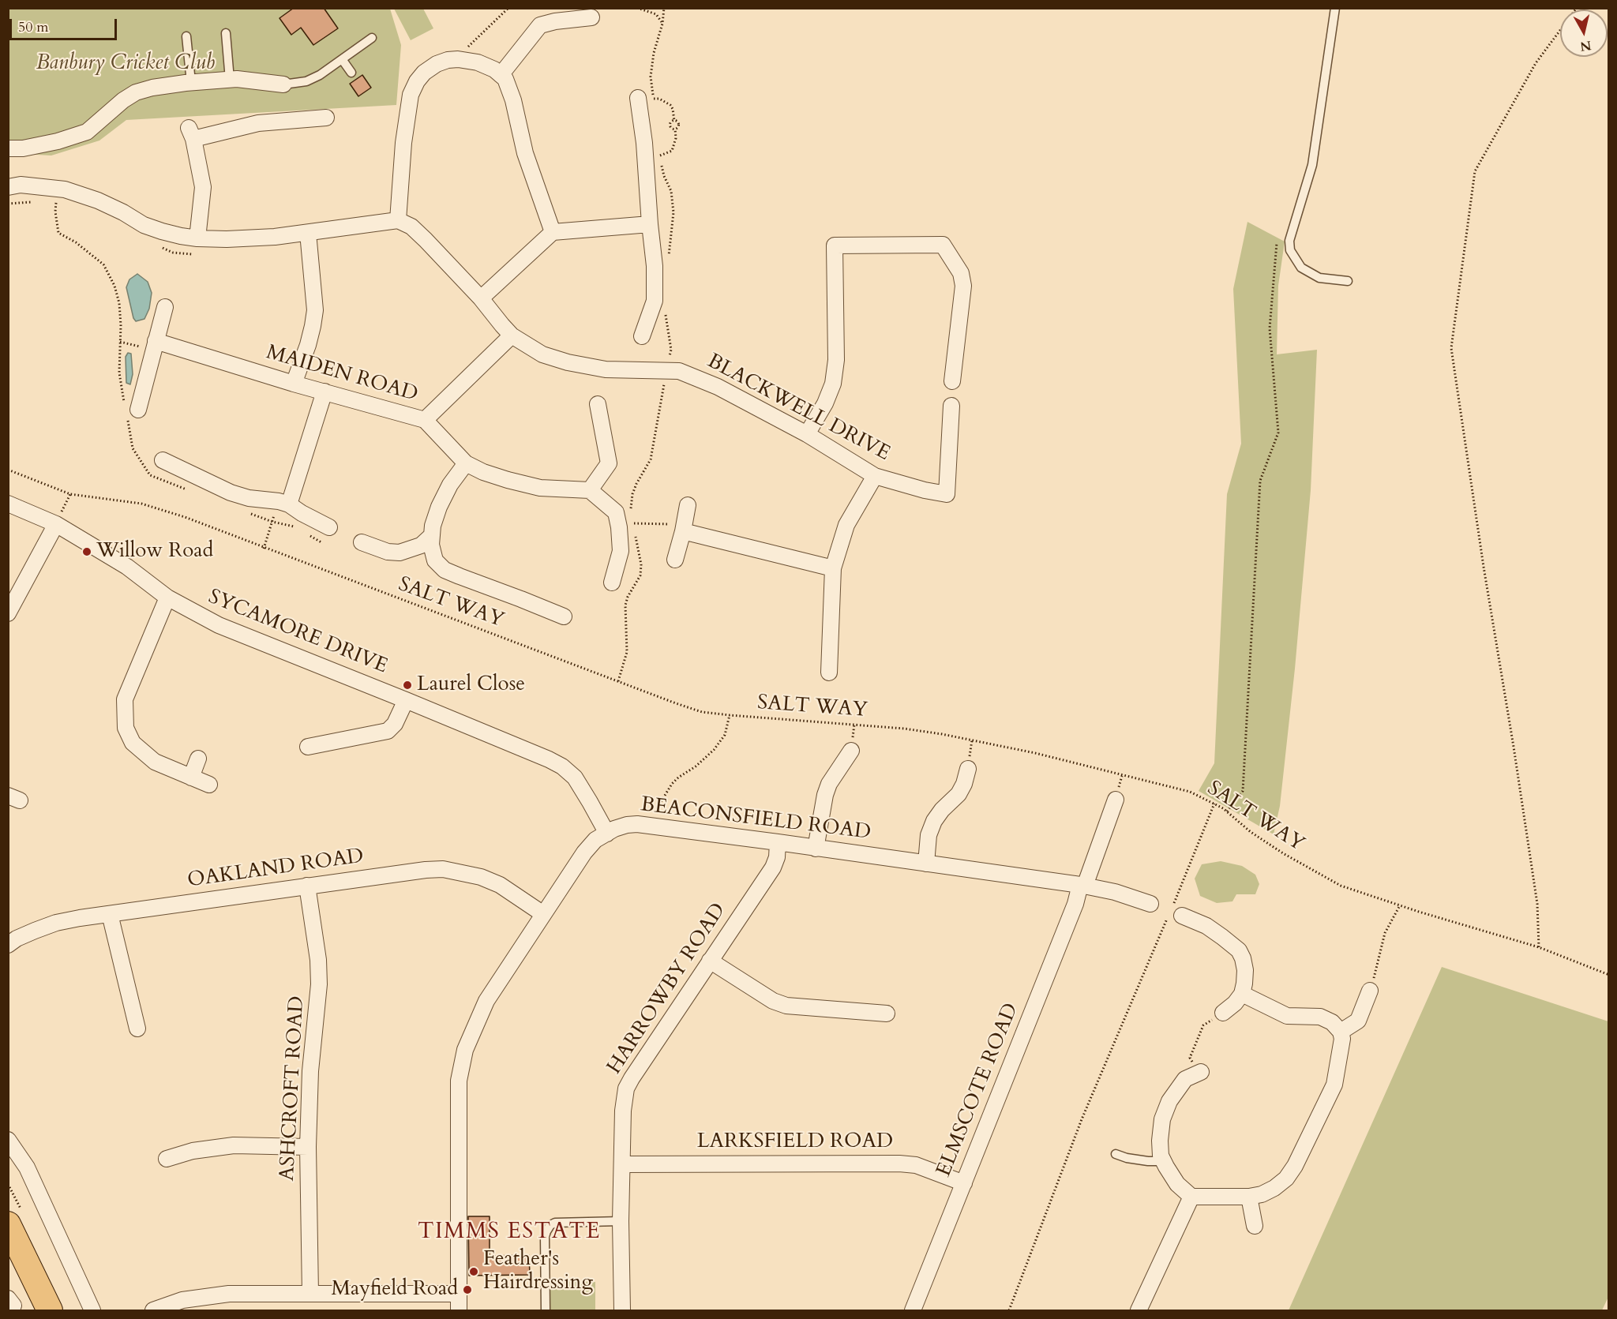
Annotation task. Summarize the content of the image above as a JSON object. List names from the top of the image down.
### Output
{
  "streets": {
    "street": [
      "MAIDEN ROAD",
      "BLACKWELL DRIVE",
      "SYCAMORE DRIVE",
      "BEACONSFIELD ROAD",
      "OAKLAND ROAD",
      "HARROWBY ROAD",
      "ASHCROFT ROAD",
      "ELMSCOTE ROAD",
      "LARKSFIELD ROAD"
    ],
    "path": ["SALT WAY"]
  },
  "crossings": [
    ["SYCAMORE DRIVE", "BEACONSFIELD ROAD"],
    ["BEACONSFIELD ROAD", "OAKLAND ROAD"],
    ["BEACONSFIELD ROAD", "HARROWBY ROAD"],
    ["BEACONSFIELD ROAD", "ELMSCOTE ROAD"],
    ["OAKLAND ROAD", "ASHCROFT ROAD"],
    ["HARROWBY ROAD", "LARKSFIELD ROAD"],
    ["ELMSCOTE ROAD", "LARKSFIELD ROAD"]
  ],
  "districts": ["TIMMS ESTATE"],
  "parks": ["Banbury Cricket Club"],
  "places": [
    "Willow Road",
    "Laurel Close",
    "Feather's Hairdressing",
    "Mayfield Road"
  ],
  "scale_bar": "50 m",
  "north": "bottom"
}
